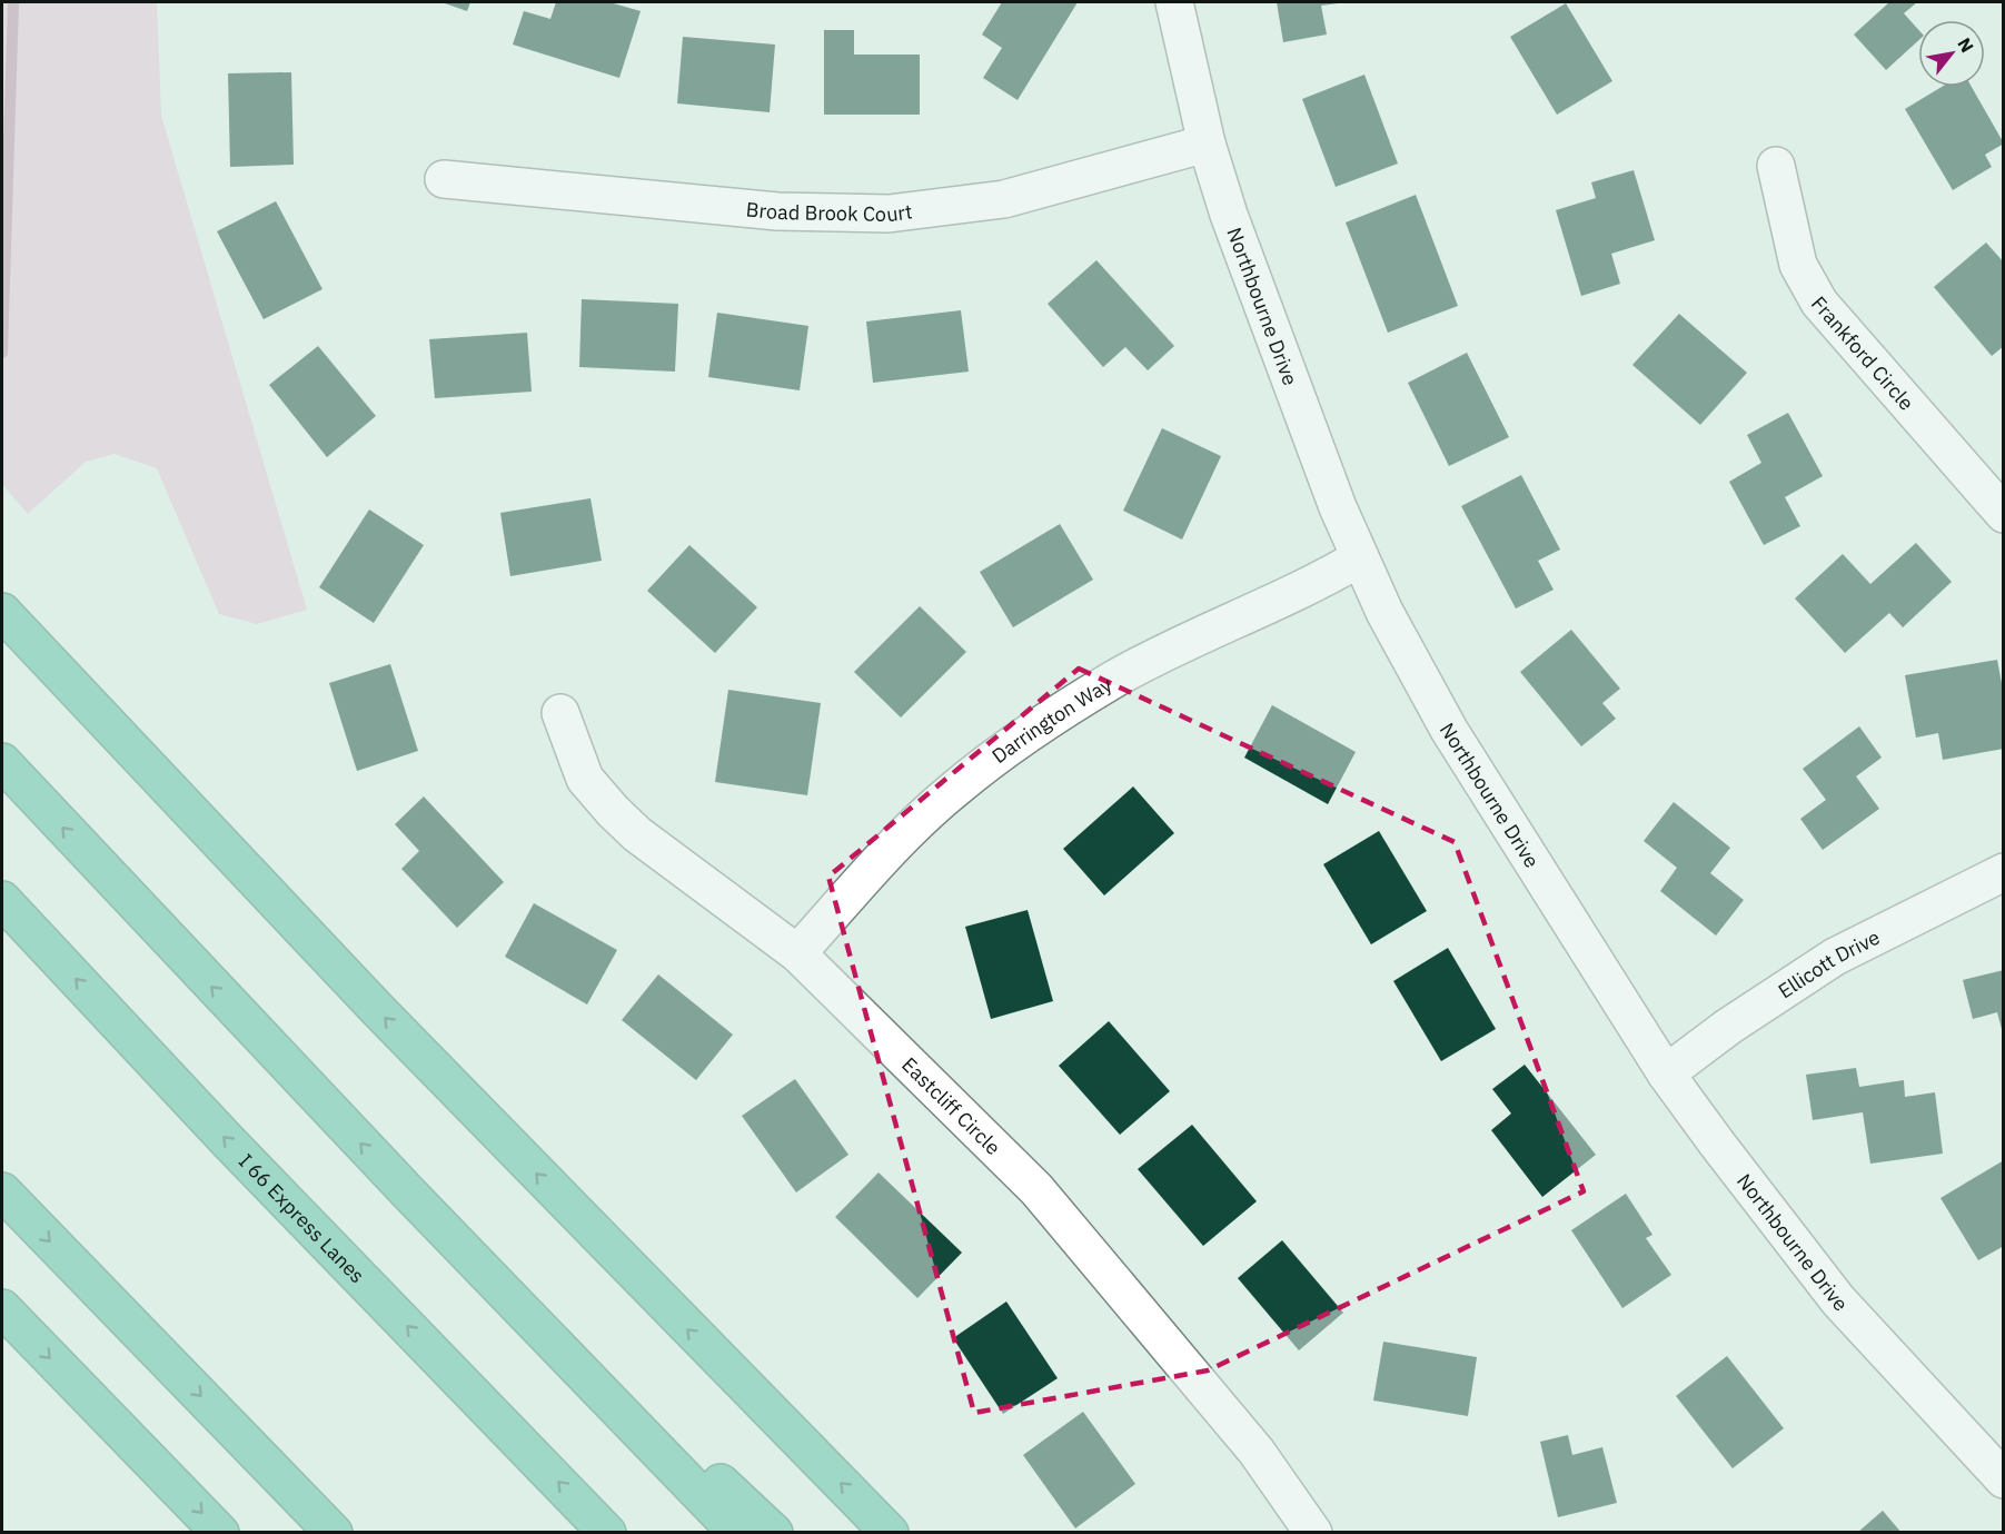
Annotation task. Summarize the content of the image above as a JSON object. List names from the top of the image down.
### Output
{
  "streets": {
    "highway": ["I 66 Express Lanes"],
    "street": [
      "Broad Brook Court",
      "Northbourne Drive",
      "Frankford Circle",
      "Darrington Way",
      "Ellicott Drive",
      "Eastcliff Circle"
    ]
  },
  "crossings": [
    ["Broad Brook Court", "Northbourne Drive"],
    ["Northbourne Drive", "Darrington Way"],
    ["Northbourne Drive", "Ellicott Drive"],
    ["Darrington Way", "Eastcliff Circle"]
  ],
  "north": "top right"
}
